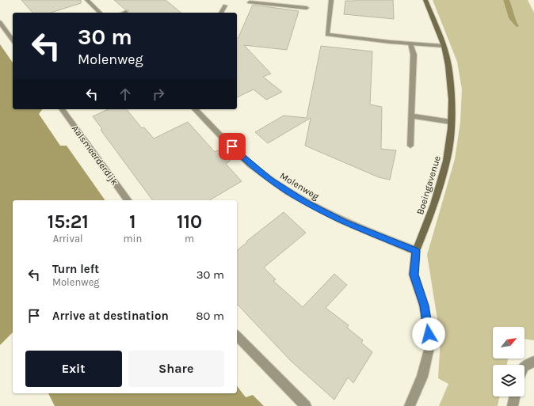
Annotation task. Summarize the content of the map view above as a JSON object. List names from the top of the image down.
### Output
{
  "streets": {
    "street": ["Aalsmeerderdijk", "Boeingavenue", "Molenweg"]
  },
  "crossings": [
    ["Boeingavenue", "Molenweg"]
  ],
  "north": "top right",
  "page": {
    "turn": ["30 m", "Molenweg"],
    "eta": [
      "15:21",
      "Arrival",
      "1",
      "min",
      "110",
      "m"
    ],
    "list": [
      {
        "name": "Turn left",
        "note": "Molenweg",
        "value": "30 m"
      },
      {
        "name": "Arrive at destination",
        "value": "80 m"
      }
    ],
    "buttons": ["Exit", "Share"]
  }
}
